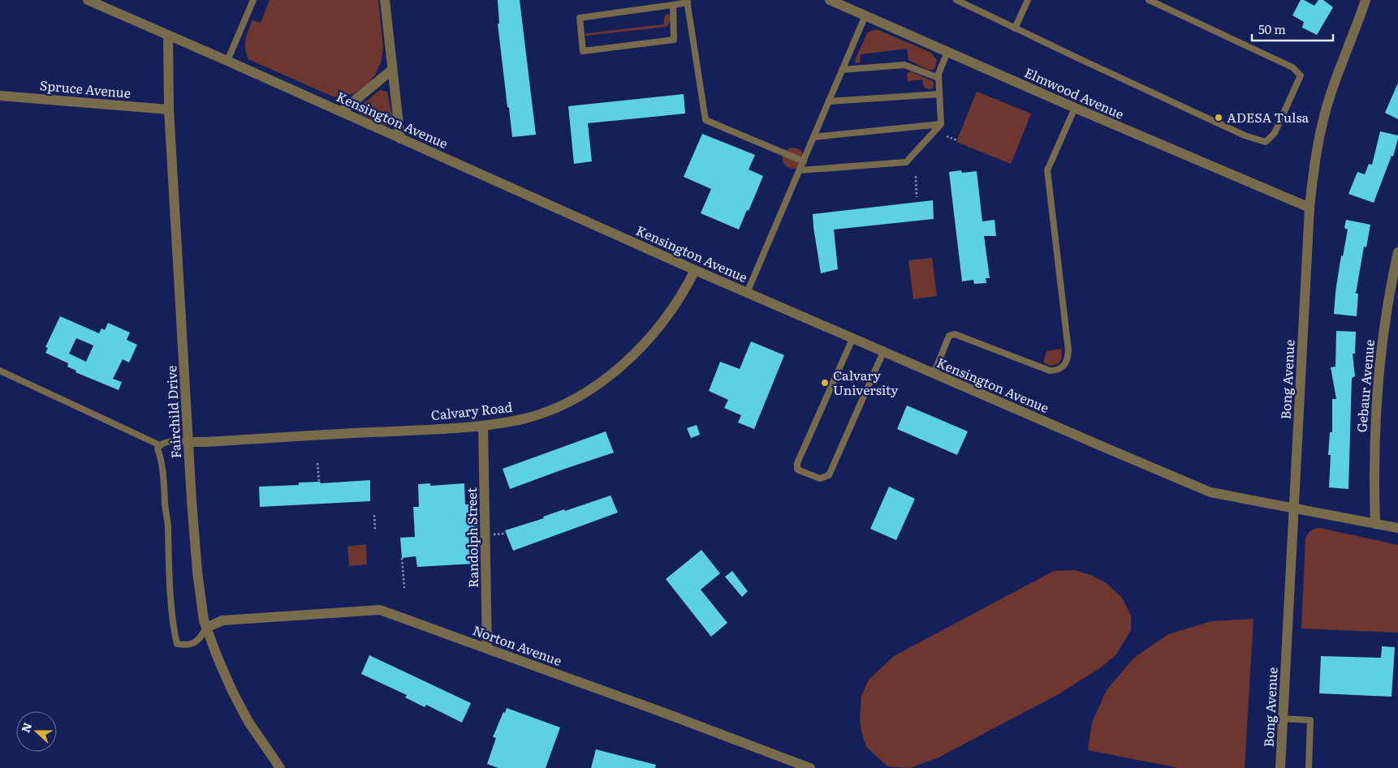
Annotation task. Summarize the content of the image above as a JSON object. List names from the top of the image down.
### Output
{
  "streets": {
    "street": [
      "Spruce Avenue",
      "Elmwood Avenue",
      "Kensington Avenue",
      "Bong Avenue",
      "Gebaur Avenue",
      "Calvary Road",
      "Fairchild Drive",
      "Randolph Street",
      "Norton Avenue"
    ]
  },
  "crossings": [
    ["Spruce Avenue", "Fairchild Drive"],
    ["Elmwood Avenue", "Bong Avenue"],
    ["Kensington Avenue", "Bong Avenue"],
    ["Kensington Avenue", "Gebaur Avenue"],
    ["Kensington Avenue", "Calvary Road"],
    ["Kensington Avenue", "Fairchild Drive"],
    ["Calvary Road", "Fairchild Drive"],
    ["Calvary Road", "Randolph Street"],
    ["Fairchild Drive", "Norton Avenue"],
    ["Randolph Street", "Norton Avenue"]
  ],
  "places": ["ADESA Tulsa", "Calvary University"],
  "scale_bar": "50 m",
  "north": "left"
}
